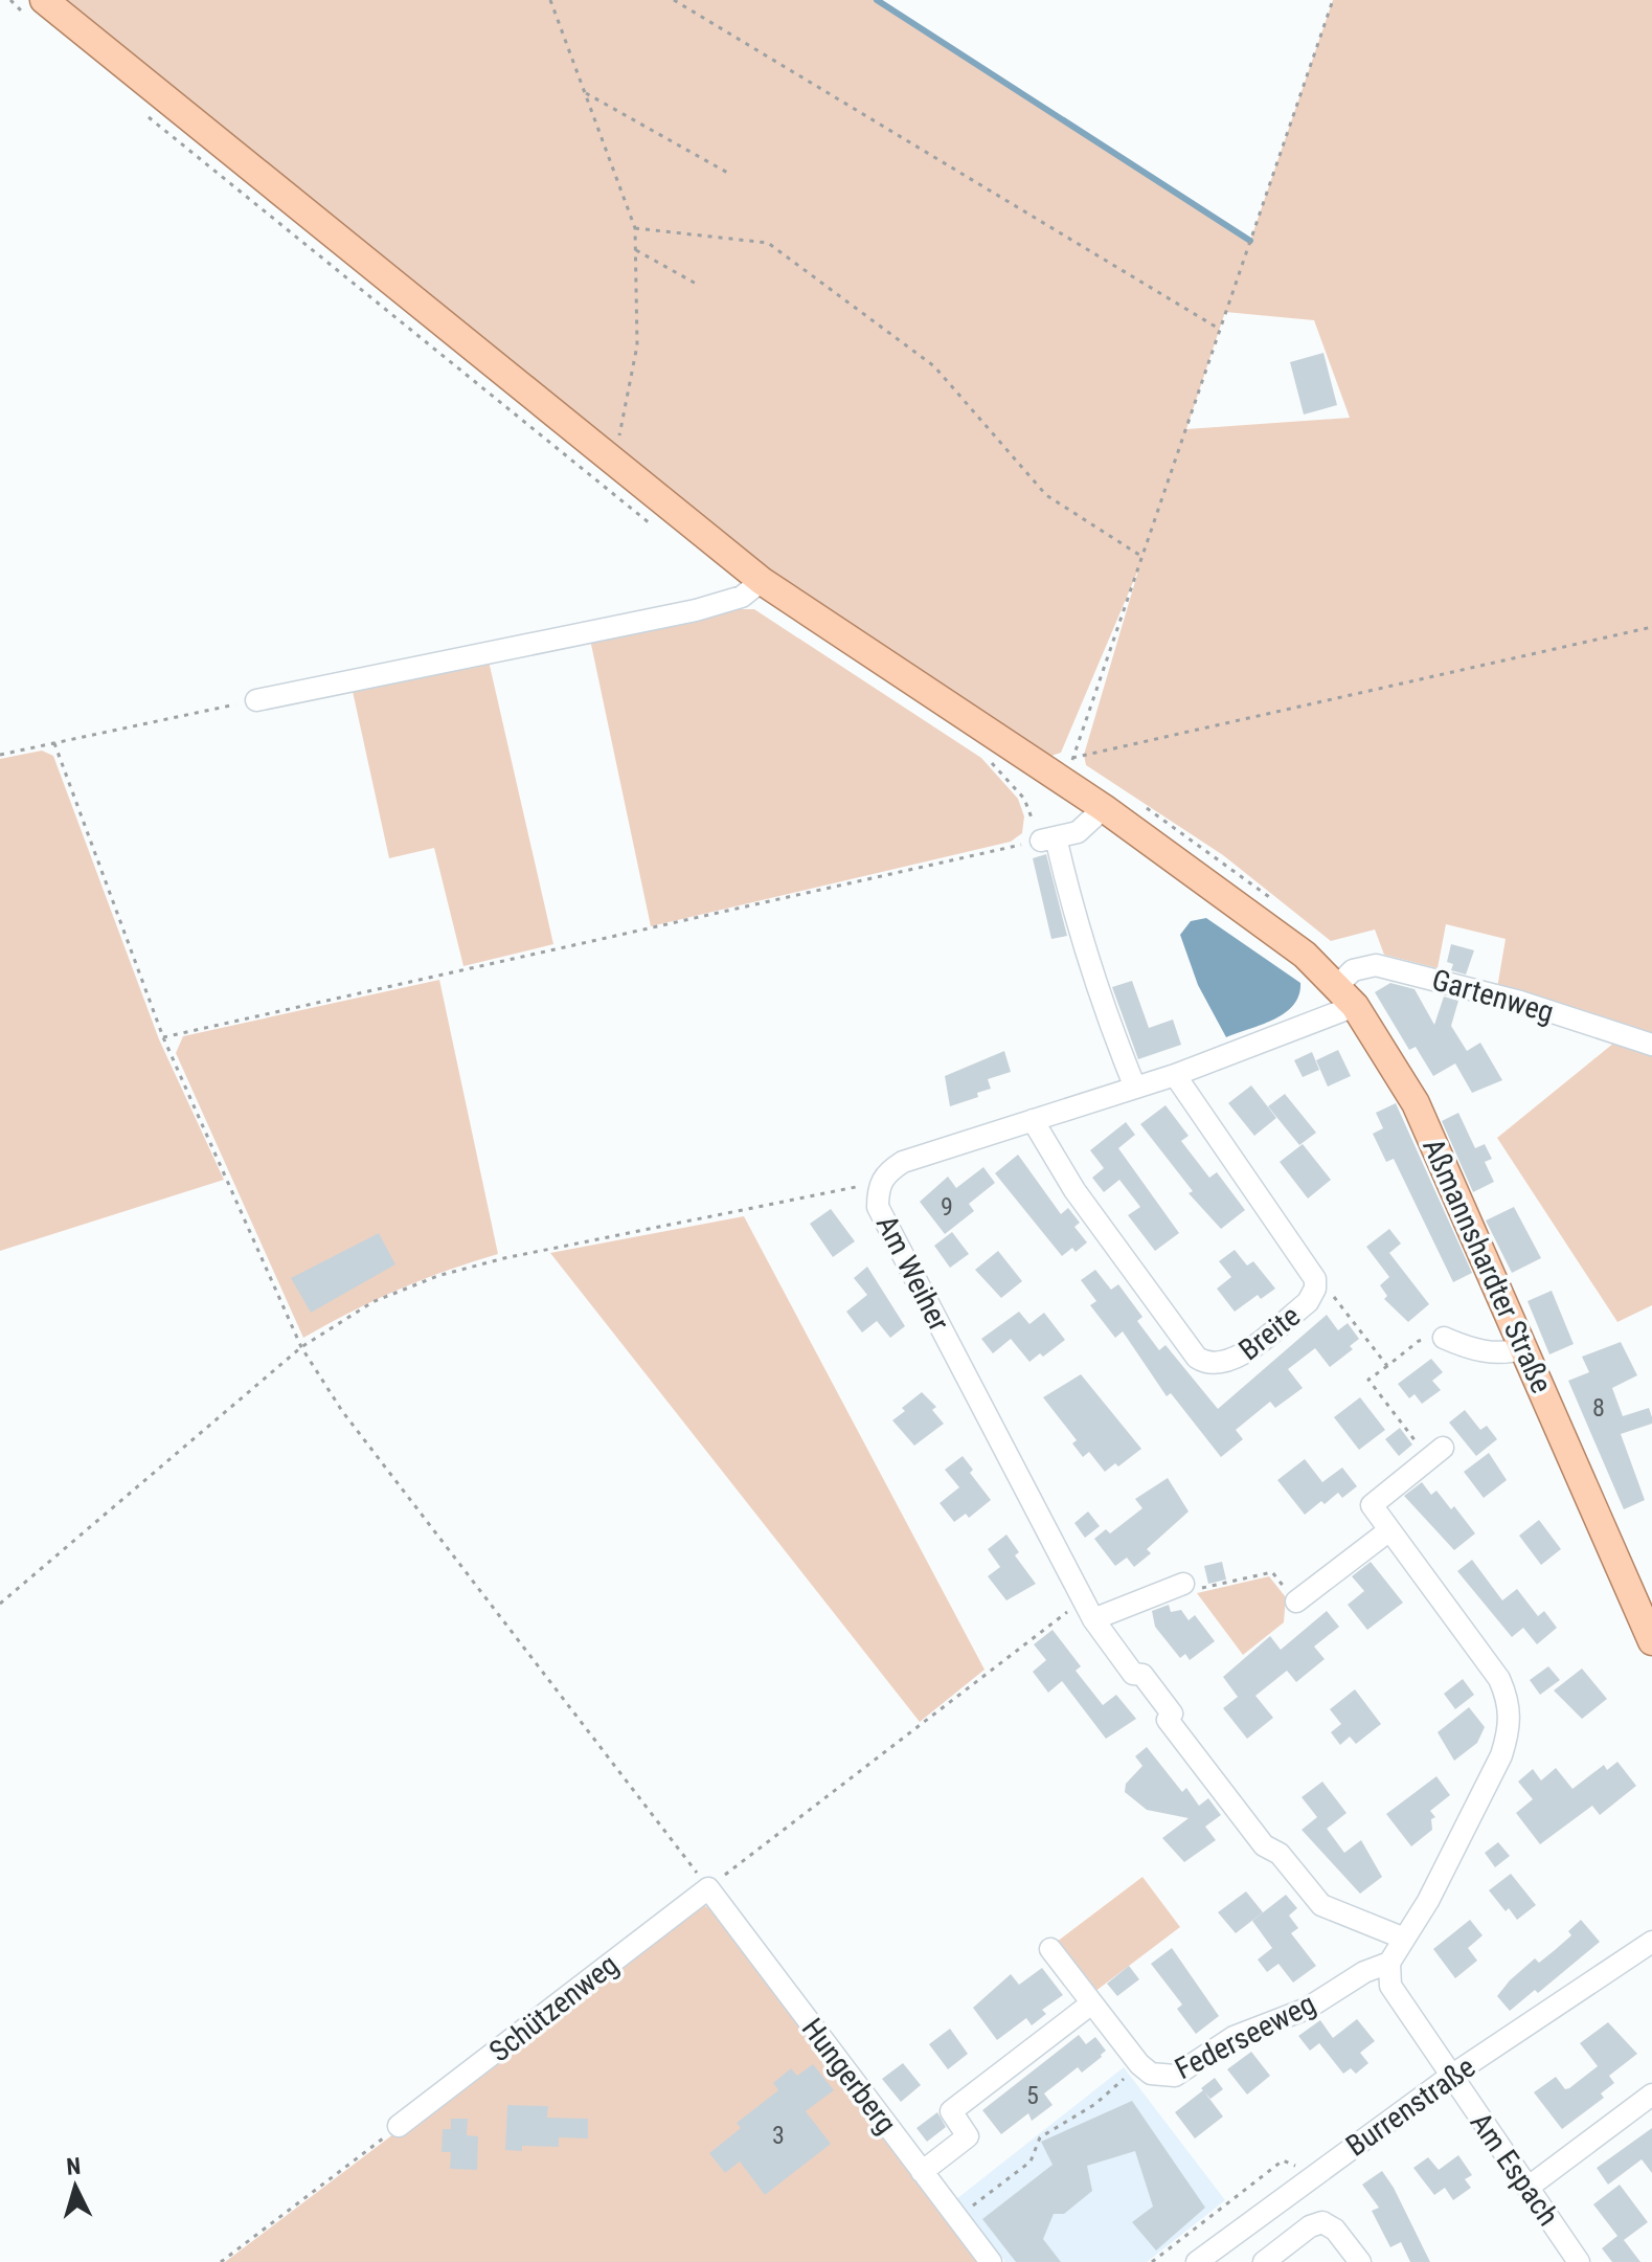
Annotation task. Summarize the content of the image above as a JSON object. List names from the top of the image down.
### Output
{
  "streets": {
    "main road": ["Aßmannshardter Straße"],
    "street": [
      "Gartenweg",
      "Am Weiher",
      "Breite",
      "Schützenweg",
      "Federseeweg",
      "Hungerberg",
      "Burrenstraße",
      "Am Espach"
    ]
  },
  "crossings": [
    ["Gartenweg", "Aßmannshardter Straße"],
    ["Gartenweg", "Am Weiher"],
    ["Aßmannshardter Straße", "Am Weiher"],
    ["Am Weiher", "Breite"],
    ["Schützenweg", "Hungerberg"],
    ["Federseeweg", "Am Espach"],
    ["Burrenstraße", "Am Espach"]
  ],
  "house_numbers": [
    "9",
    "8",
    "5",
    "3"
  ],
  "north": "top"
}
